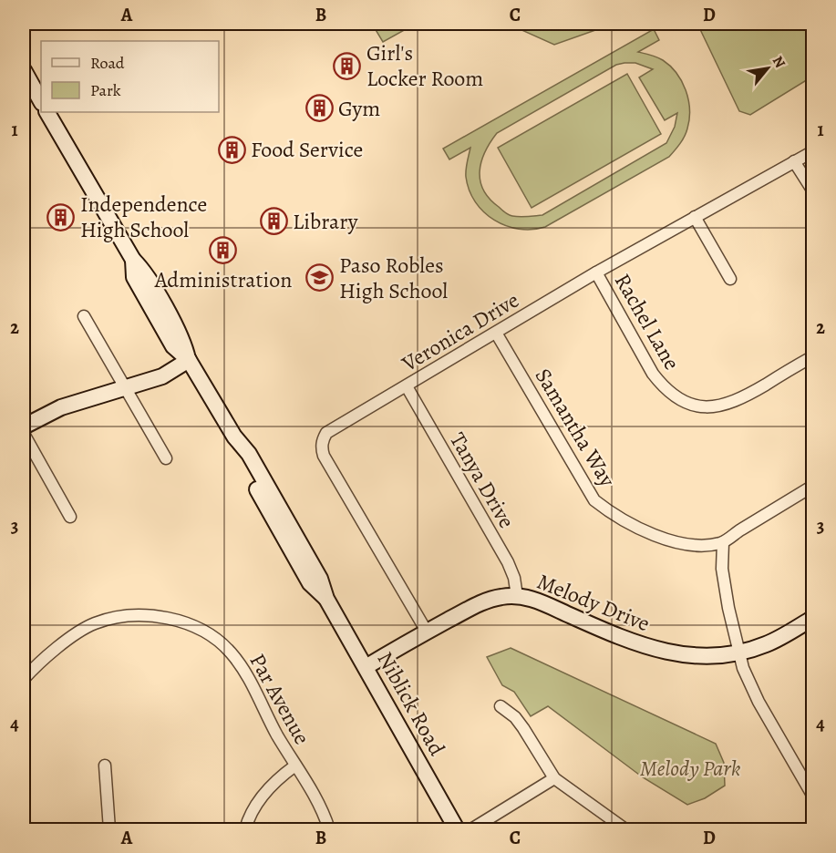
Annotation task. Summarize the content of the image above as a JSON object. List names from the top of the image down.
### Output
{
  "streets": {
    "main road": ["Melody Drive", "Niblick Road"],
    "street": [
      "Rachel Lane",
      "Veronica Drive",
      "Samantha Way",
      "Tanya Drive",
      "Par Avenue"
    ]
  },
  "crossings": [
    ["Rachel Lane", "Veronica Drive"],
    ["Veronica Drive", "Samantha Way"],
    ["Veronica Drive", "Tanya Drive"],
    ["Veronica Drive", "Melody Drive"],
    ["Tanya Drive", "Melody Drive"],
    ["Melody Drive", "Niblick Road"]
  ],
  "parks": ["Melody Park"],
  "places": {
    "building": [
      "Girl's Locker Room",
      "Gym",
      "Food Service",
      "Independence High School",
      "Library",
      "Administration"
    ],
    "school or university": ["Paso Robles High School"]
  },
  "legend": ["Road", "Park"],
  "north": "top right",
  "grid": {
    "columns": [
      "A",
      "B",
      "C",
      "D"
    ],
    "rows": [
      "1",
      "2",
      "3",
      "4"
    ]
  }
}
